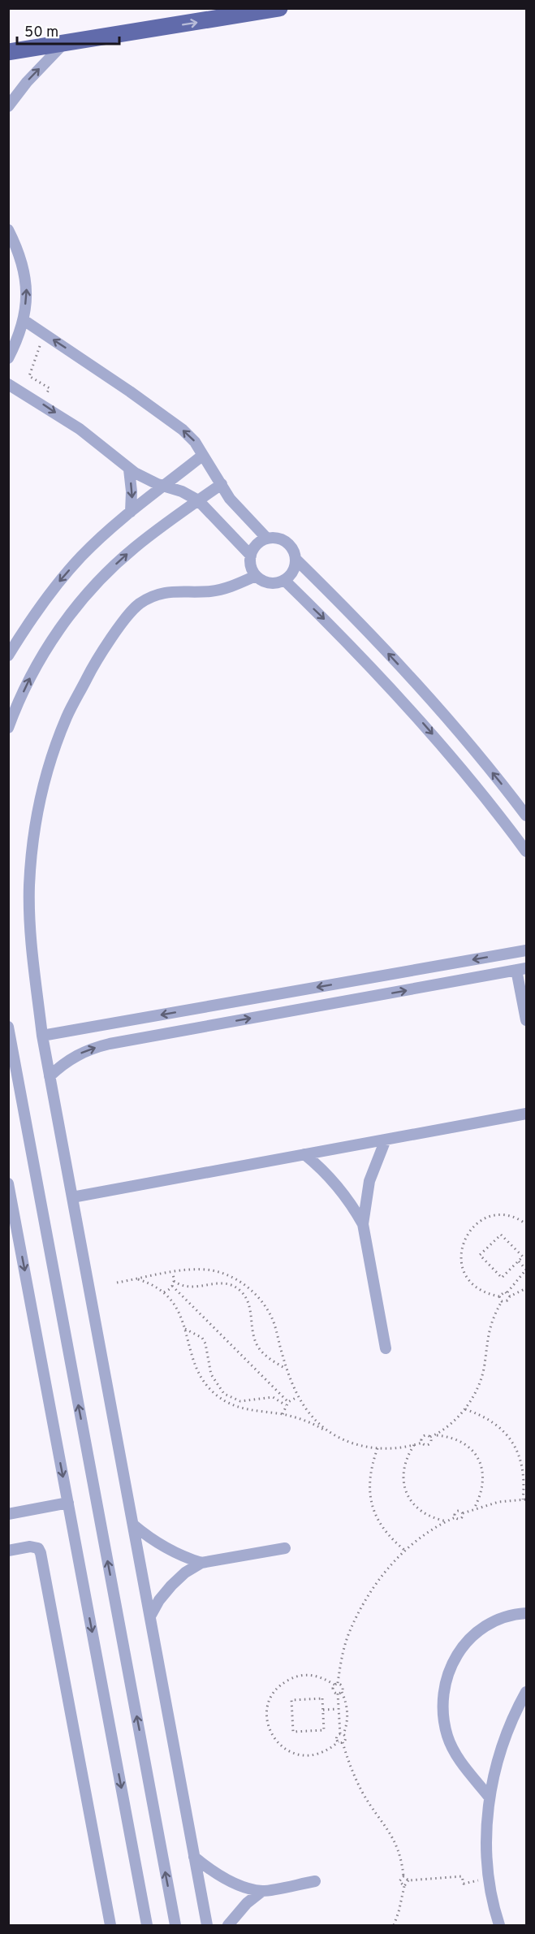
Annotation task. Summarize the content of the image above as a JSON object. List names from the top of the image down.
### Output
{
  "scale_bar": "50 m"
}
